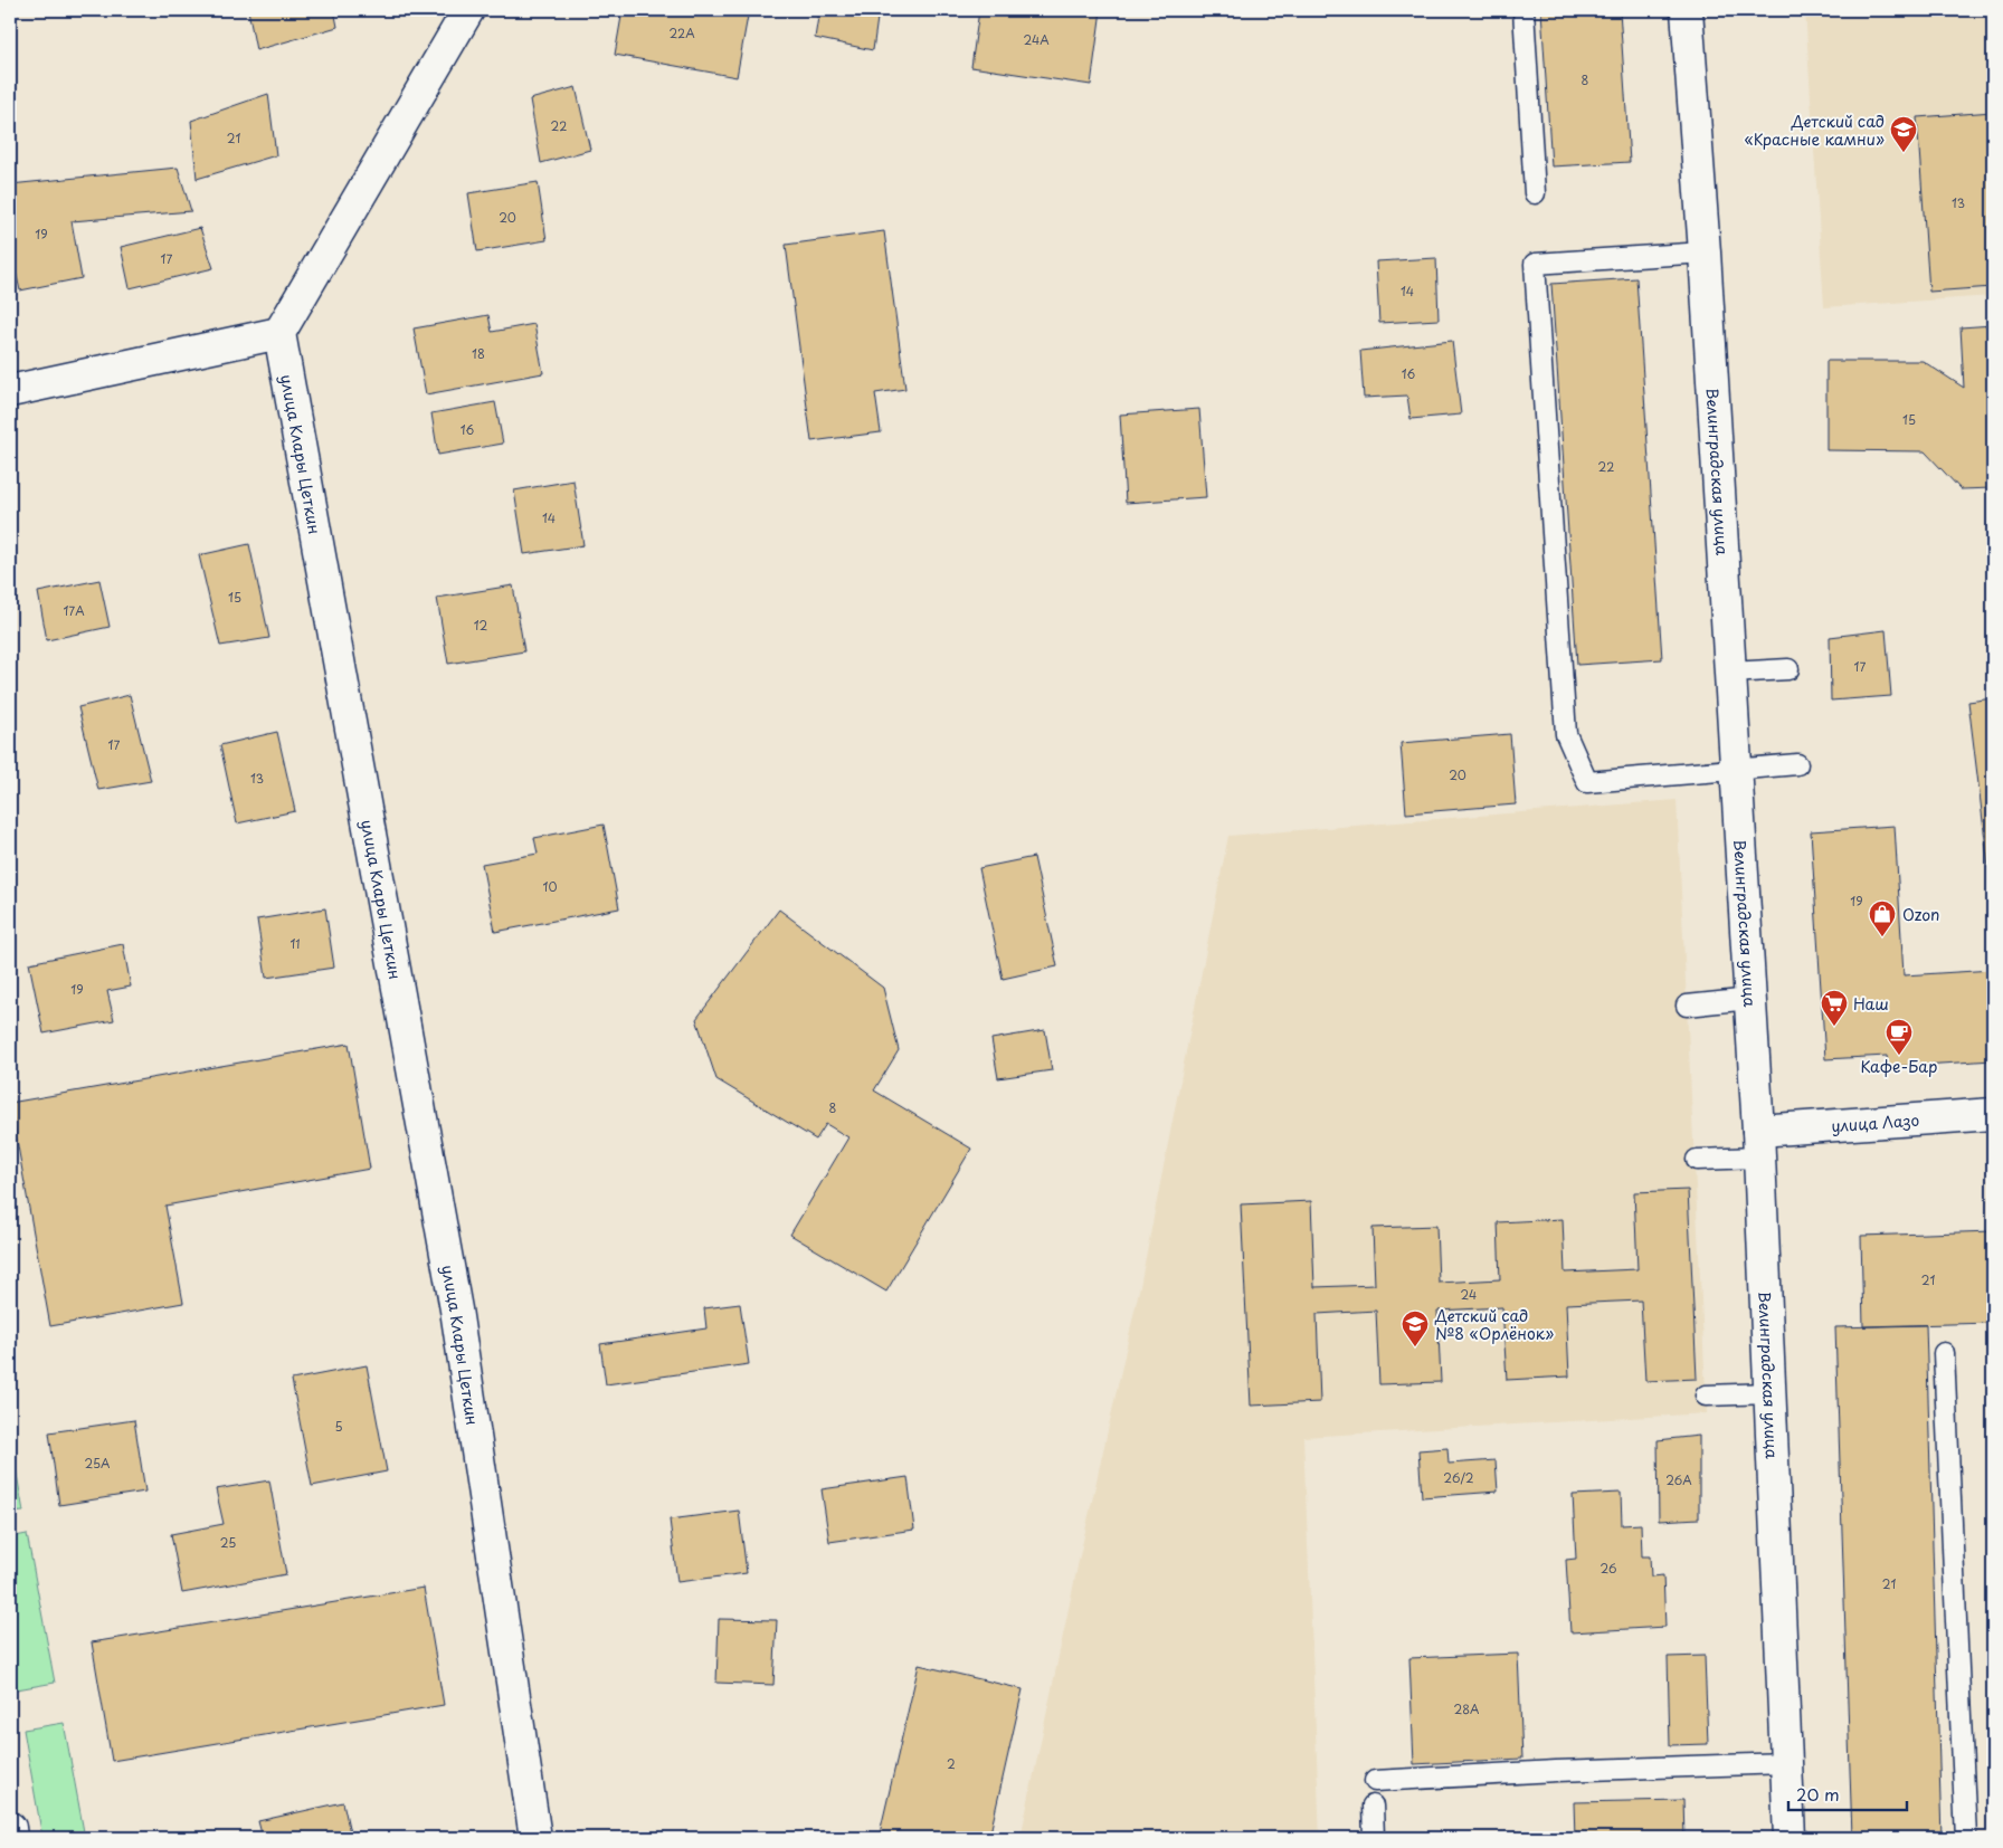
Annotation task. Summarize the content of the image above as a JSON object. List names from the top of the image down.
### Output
{
  "streets": {
    "street": ["улица Клары Цеткин", "Велинградская улица", "улица Лазо"]
  },
  "crossings": [
    ["Велинградская улица", "улица Лазо"]
  ],
  "places": {
    "school or university": ["Детский сад «Красные камни»", "Детский сад №8 «Орлёнок»"],
    "shop": ["Ozon"],
    "supermarket": ["Наш"],
    "cafe": ["Кафе-Бар"]
  },
  "house_numbers": [
    "22А",
    "24А",
    "8",
    "22",
    "21",
    "13",
    "20",
    "19",
    "17",
    "14",
    "18",
    "16",
    "15",
    "16",
    "22",
    "14",
    "15",
    "17А",
    "12",
    "17",
    "17",
    "20",
    "13",
    "10",
    "19",
    "11",
    "19",
    "8",
    "21",
    "24",
    "5",
    "25А",
    "26/2",
    "26А",
    "25",
    "26",
    "21",
    "28А",
    "2"
  ],
  "scale_bar": "20 m"
}
